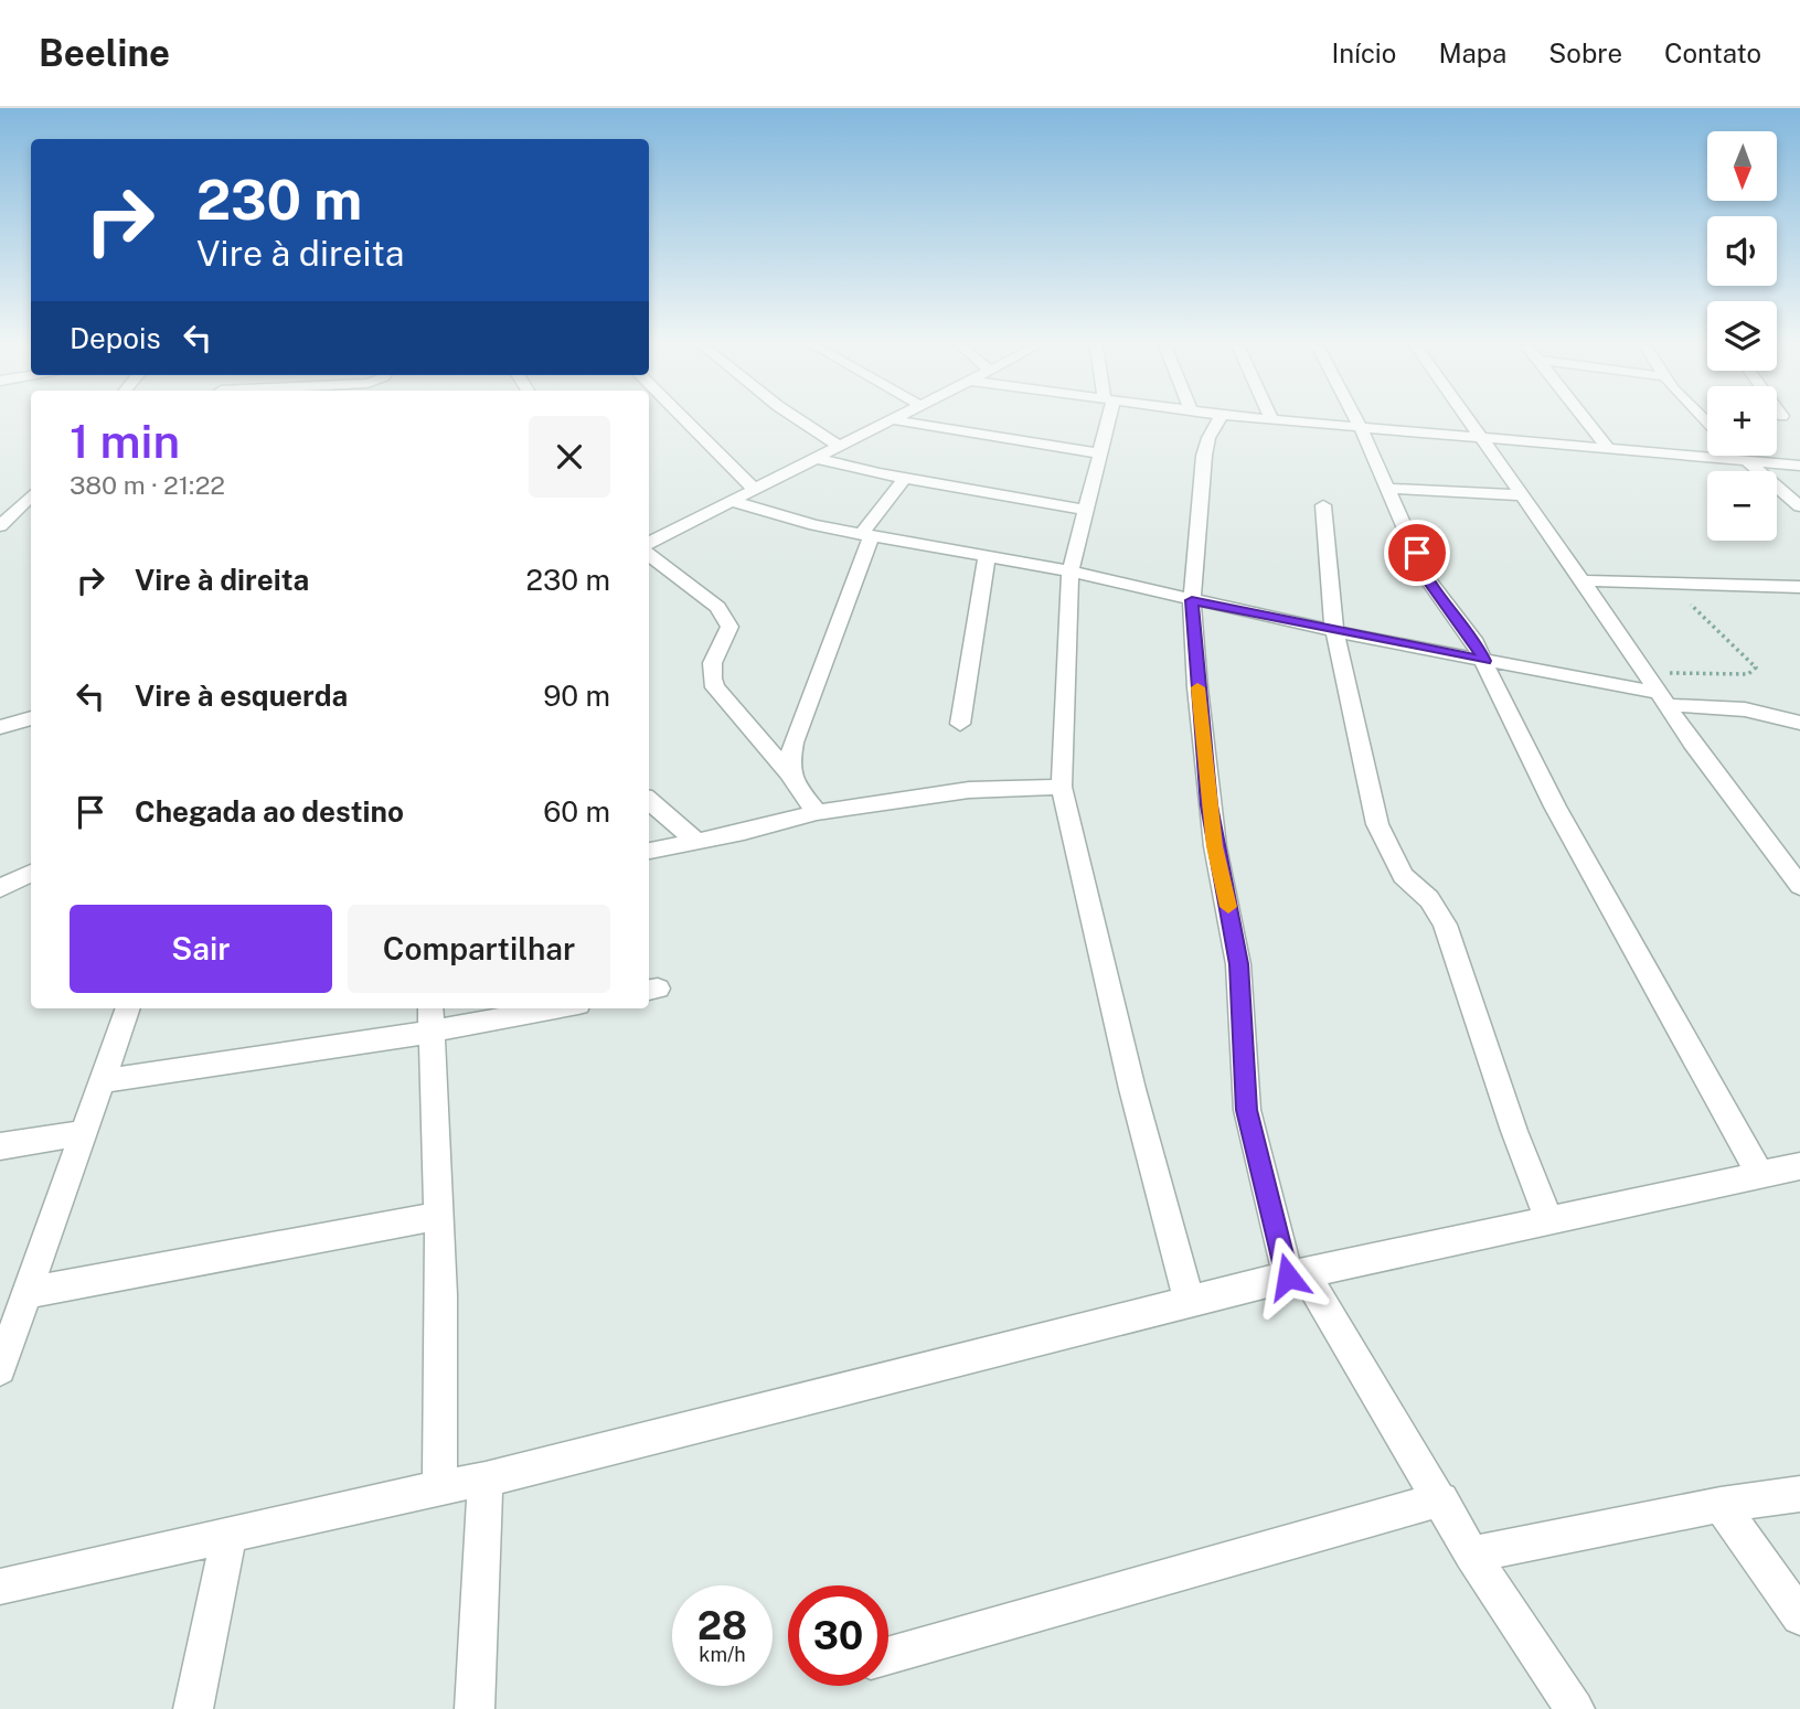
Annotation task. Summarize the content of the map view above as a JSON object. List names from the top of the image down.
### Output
{
  "north": "bottom",
  "page": {
    "header": "Beeline",
    "nav": [
      "Início",
      "Mapa",
      "Sobre",
      "Contato"
    ],
    "map_buttons": ["+", "−"],
    "turn": ["230 m", "Vire à direita"],
    "then": "Depois",
    "heading": ["1 min", "380 m · 21:22"],
    "list": [
      {
        "name": "Vire à direita",
        "value": "230 m"
      },
      {
        "name": "Vire à esquerda",
        "value": "90 m"
      },
      {
        "name": "Chegada ao destino",
        "value": "60 m"
      }
    ],
    "buttons": ["Sair", "Compartilhar"],
    "speed": "28 km/h",
    "limit": "30"
  }
}
